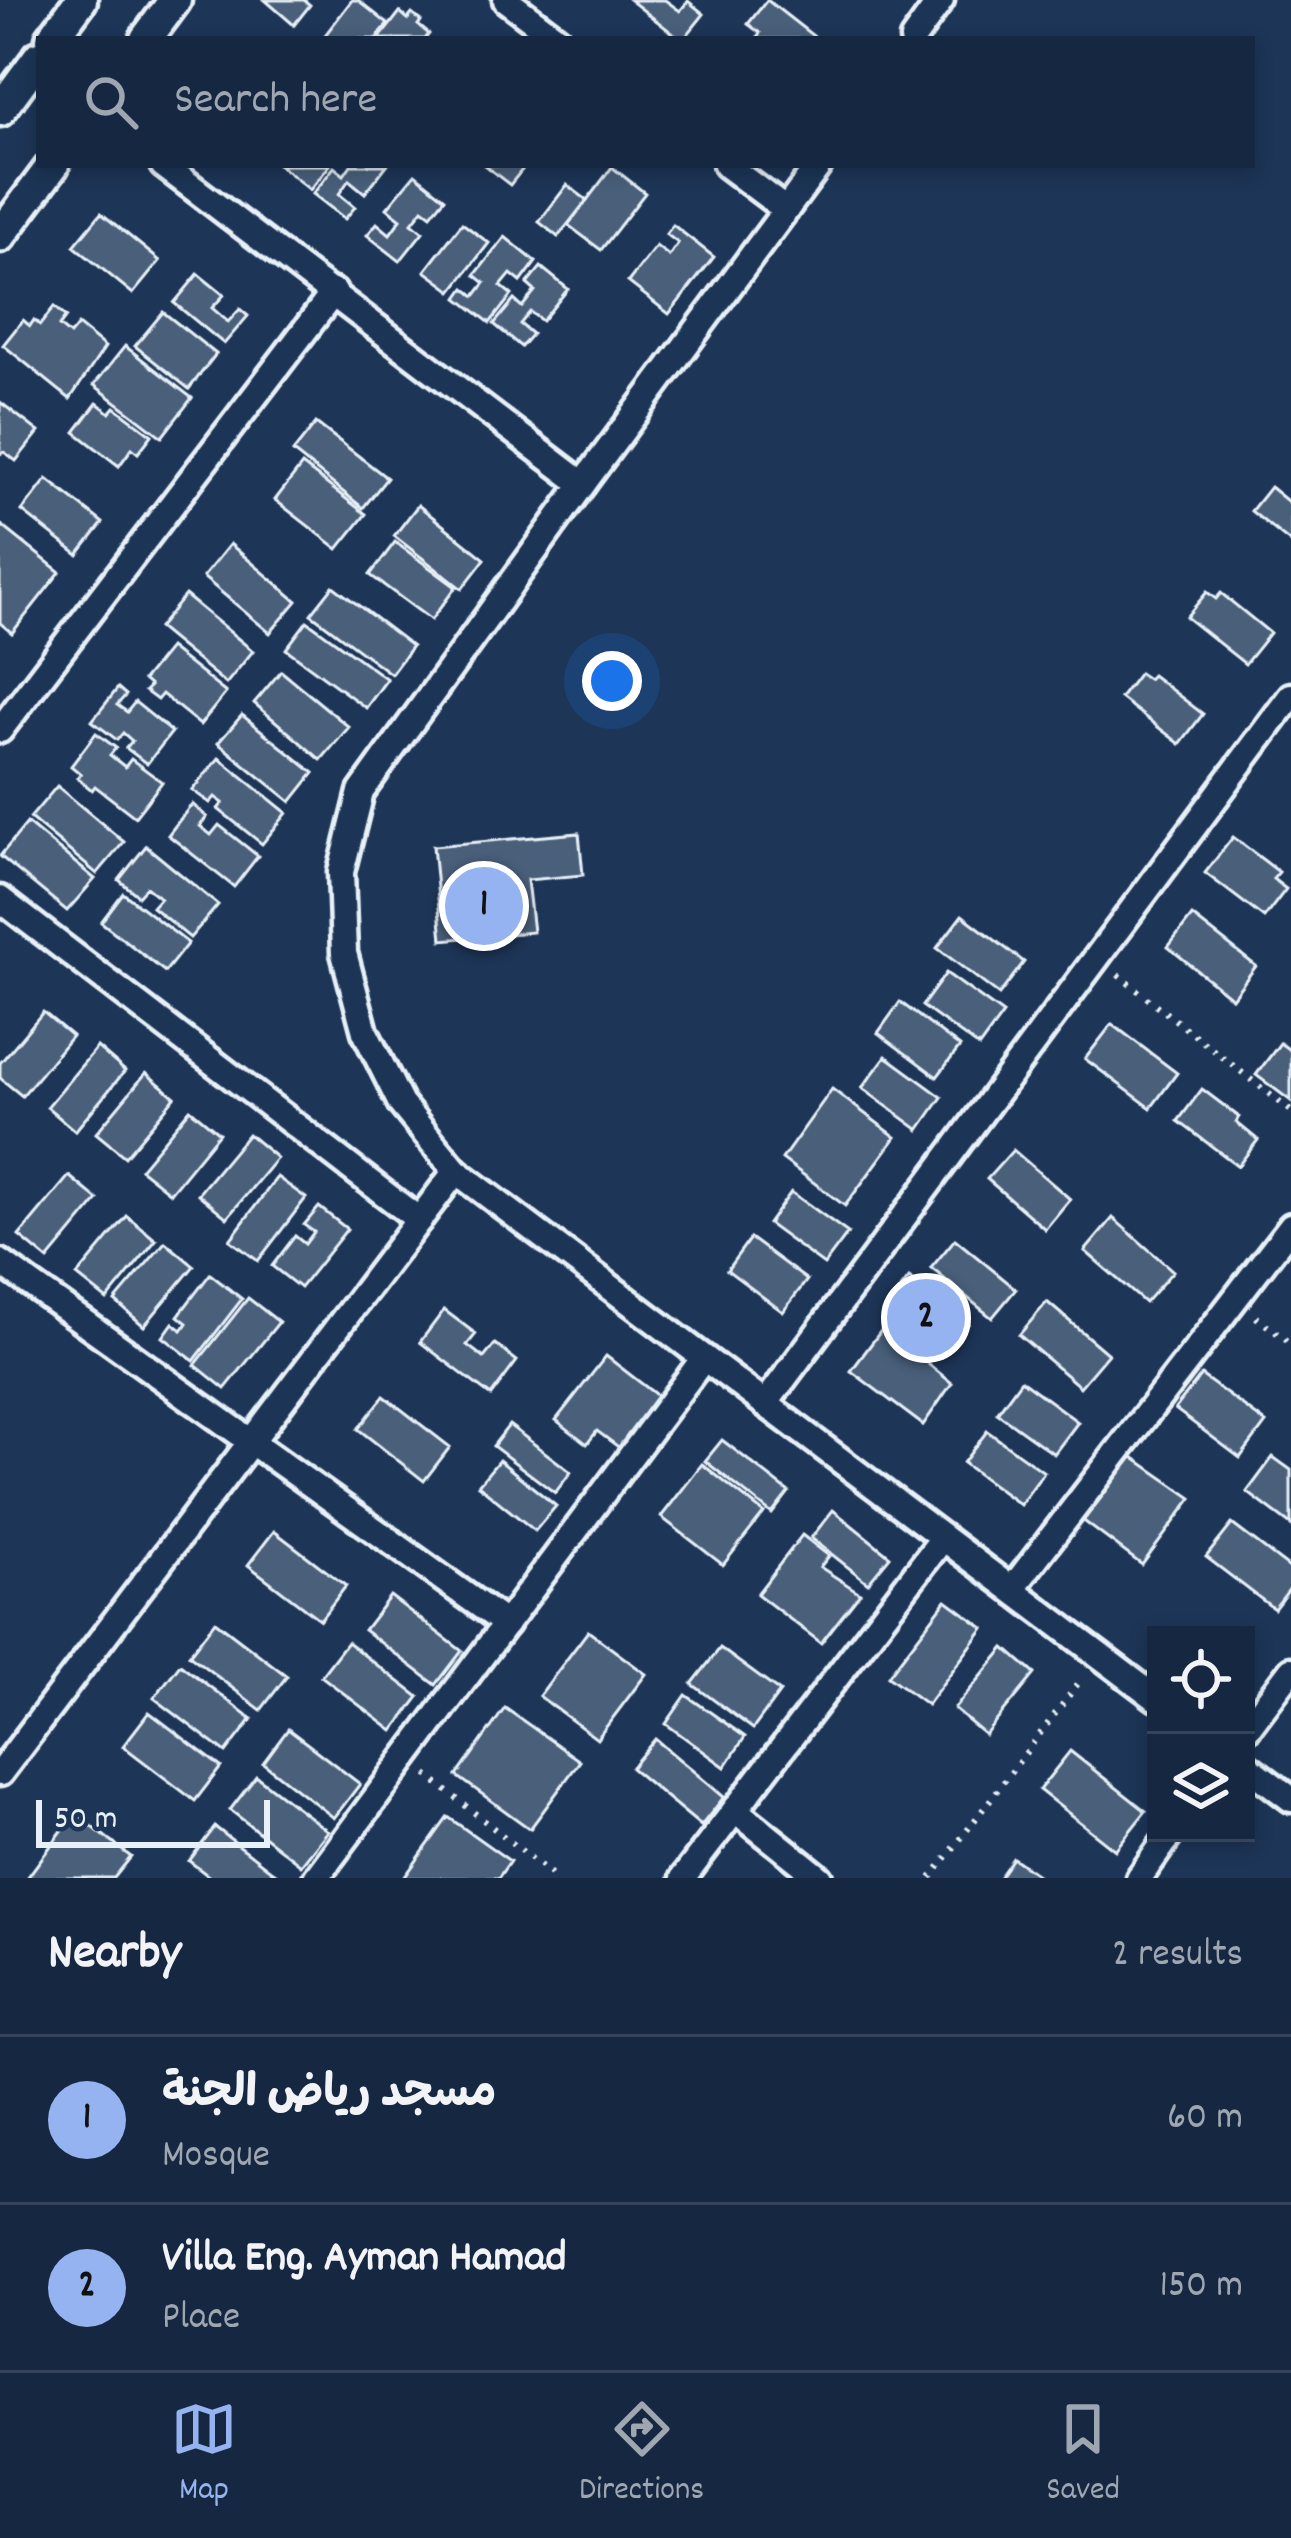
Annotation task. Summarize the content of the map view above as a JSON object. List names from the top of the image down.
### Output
{
  "scale_bar": "50 m",
  "page": {
    "search": "Search here",
    "pins": ["1", "2"],
    "scale": "50 m",
    "heading": ["Nearby", "2 results"],
    "list": [
      {
        "mark": "1",
        "name": "مسجد رياض الجنة",
        "note": "Mosque",
        "value": "60 m"
      },
      {
        "mark": "2",
        "name": "Villa Eng. Ayman Hamad",
        "note": "Place",
        "value": "150 m"
      }
    ],
    "nav": ["Map", "Directions", "Saved"]
  }
}
